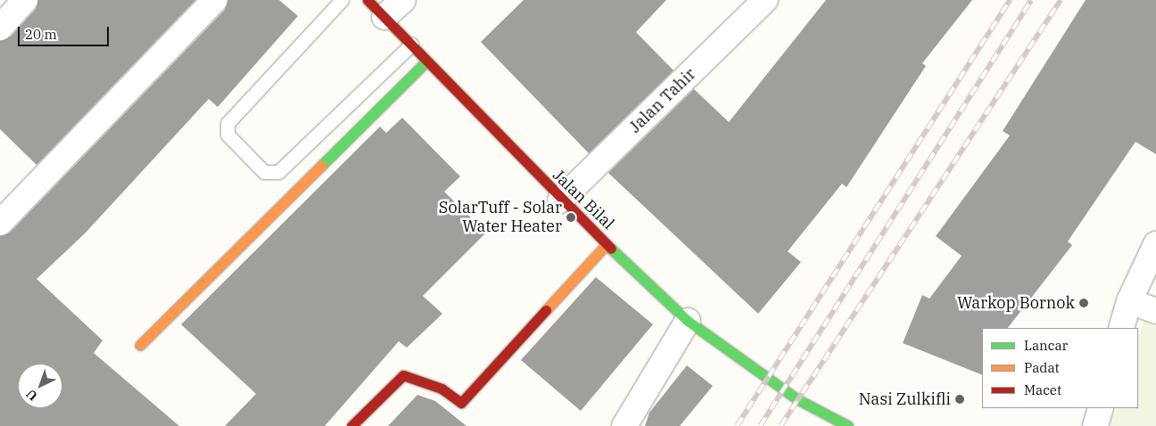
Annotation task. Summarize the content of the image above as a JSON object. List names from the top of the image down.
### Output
{
  "streets": {
    "street": ["Jalan Tahir", "Jalan Bilal"]
  },
  "crossings": [
    ["Jalan Tahir", "Jalan Bilal"]
  ],
  "places": ["SolarTuff - Solar Water Heater", "Warkop Bornok", "Nasi Zulkifli"],
  "legend": ["Lancar", "Padat", "Macet"],
  "scale_bar": "20 m",
  "north": "bottom left"
}
